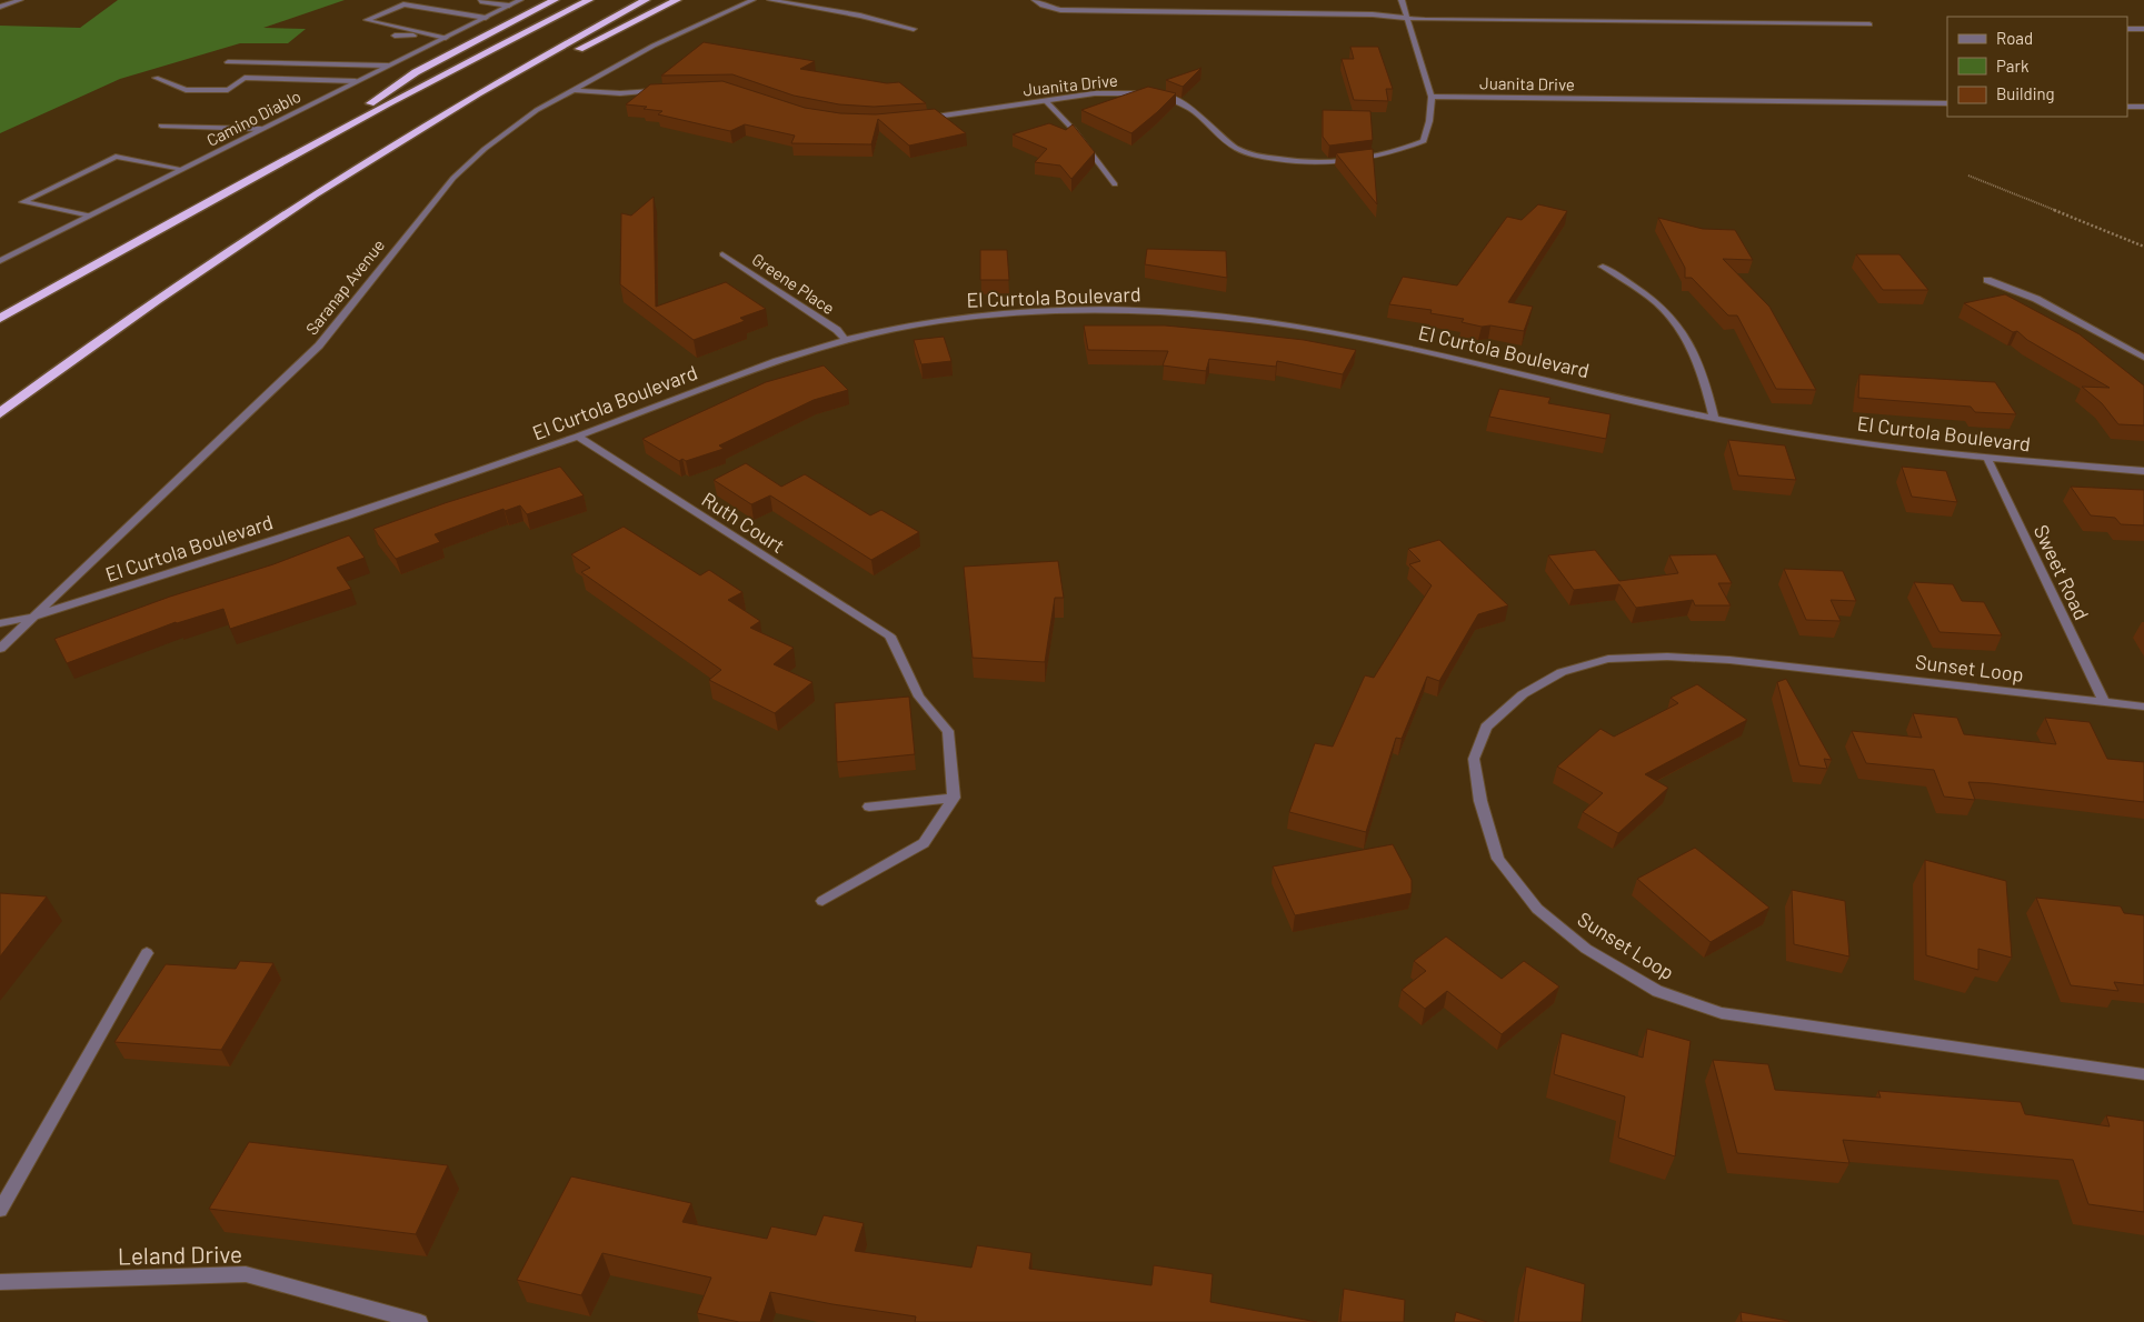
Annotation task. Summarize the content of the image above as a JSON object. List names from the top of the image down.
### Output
{
  "streets": {
    "street": [
      "Juanita Drive",
      "Camino Diablo",
      "Greene Place",
      "Saranap Avenue",
      "El Curtola Boulevard",
      "Ruth Court",
      "Sweet Road",
      "Sunset Loop",
      "Leland Drive"
    ]
  },
  "crossings": [
    ["Greene Place", "El Curtola Boulevard"],
    ["Saranap Avenue", "El Curtola Boulevard"],
    ["El Curtola Boulevard", "Ruth Court"],
    ["El Curtola Boulevard", "Sweet Road"],
    ["Sweet Road", "Sunset Loop"]
  ],
  "legend": ["Road", "Park", "Building"]
}
